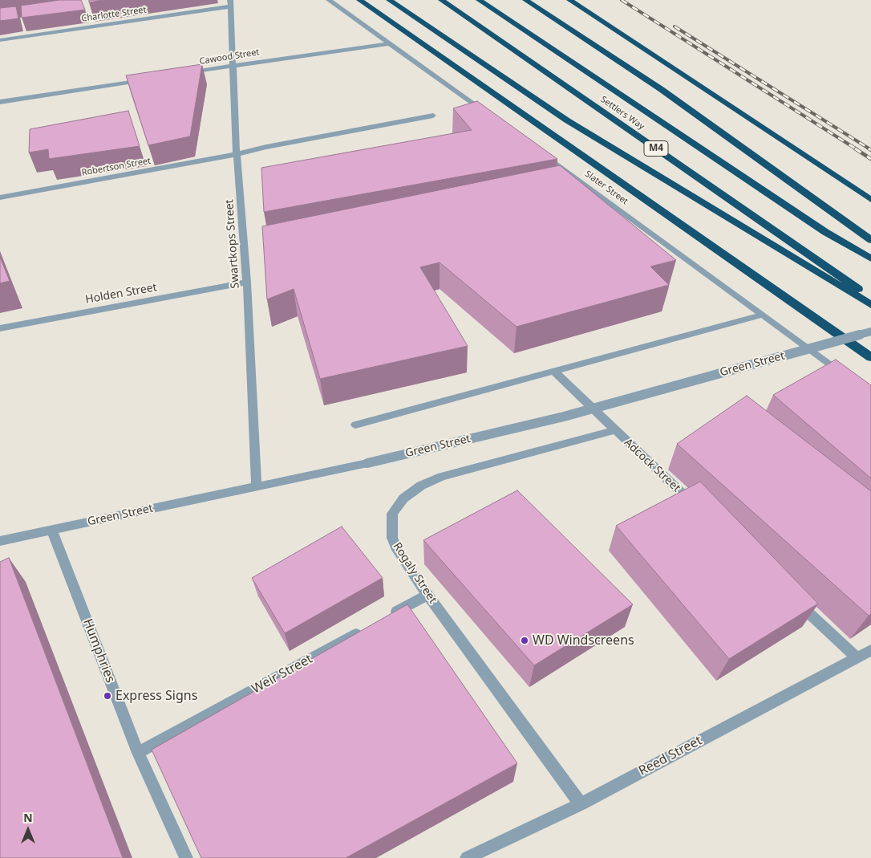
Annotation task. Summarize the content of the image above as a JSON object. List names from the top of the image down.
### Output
{
  "streets": {
    "highway": ["Settlers Way", "M4"],
    "street": [
      "Charlotte Street",
      "Cawood Street",
      "Robertson Street",
      "Slater Street",
      "Swartkops Street",
      "Holden Street",
      "Green Street",
      "Adcock Street",
      "Rogaly Street",
      "Humphries",
      "Weir Street",
      "Reed Street"
    ]
  },
  "crossings": [
    ["Charlotte Street", "Swartkops Street"],
    ["Cawood Street", "Swartkops Street"],
    ["Robertson Street", "Swartkops Street"],
    ["Swartkops Street", "Holden Street"],
    ["Swartkops Street", "Green Street"],
    ["Green Street", "Humphries"],
    ["Adcock Street", "Rogaly Street"],
    ["Rogaly Street", "Reed Street"],
    ["Humphries", "Weir Street"]
  ],
  "places": ["WD Windscreens", "Express Signs"],
  "north": "top"
}
